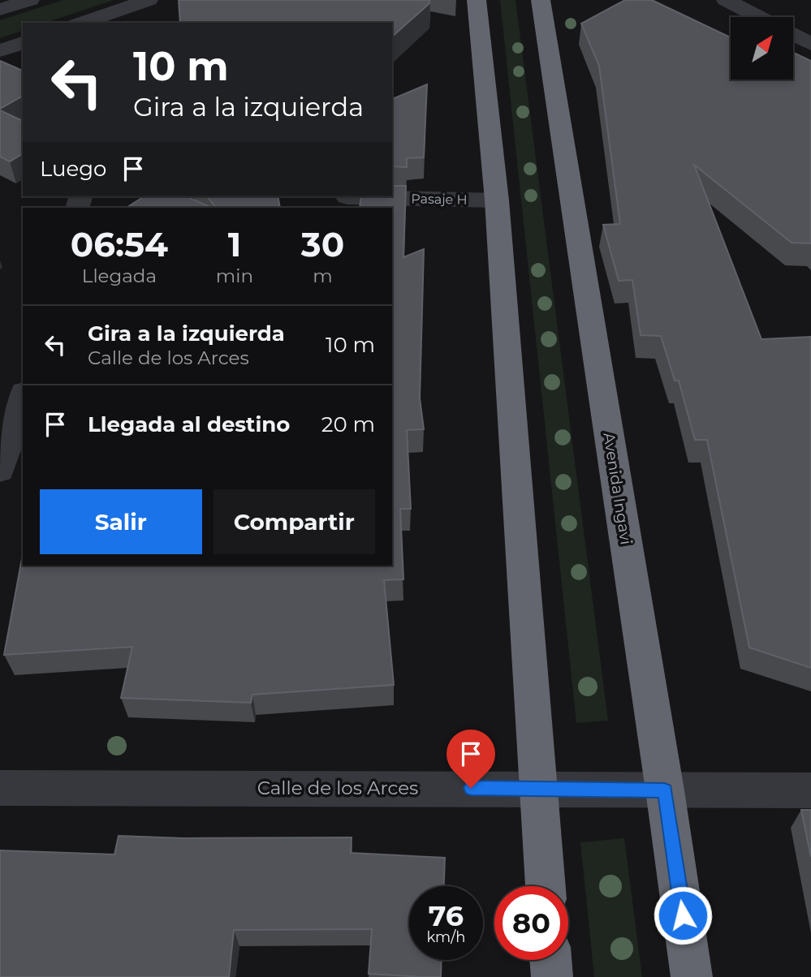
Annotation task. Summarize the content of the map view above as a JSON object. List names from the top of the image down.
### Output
{
  "streets": {
    "highway": ["Avenida Ingavi"],
    "street": ["Pasaje H", "Calle de los Arces"]
  },
  "crossings": [
    ["Avenida Ingavi", "Calle de los Arces"]
  ],
  "north": "top right",
  "page": {
    "turn": ["10 m", "Gira a la izquierda"],
    "then": "Luego",
    "eta": [
      "06:54",
      "Llegada",
      "1",
      "min",
      "30",
      "m"
    ],
    "list": [
      {
        "name": "Gira a la izquierda",
        "note": "Calle de los Arces",
        "value": "10 m"
      },
      {
        "name": "Llegada al destino",
        "value": "20 m"
      }
    ],
    "buttons": ["Salir", "Compartir"],
    "speed": "76 km/h",
    "limit": "80"
  }
}
